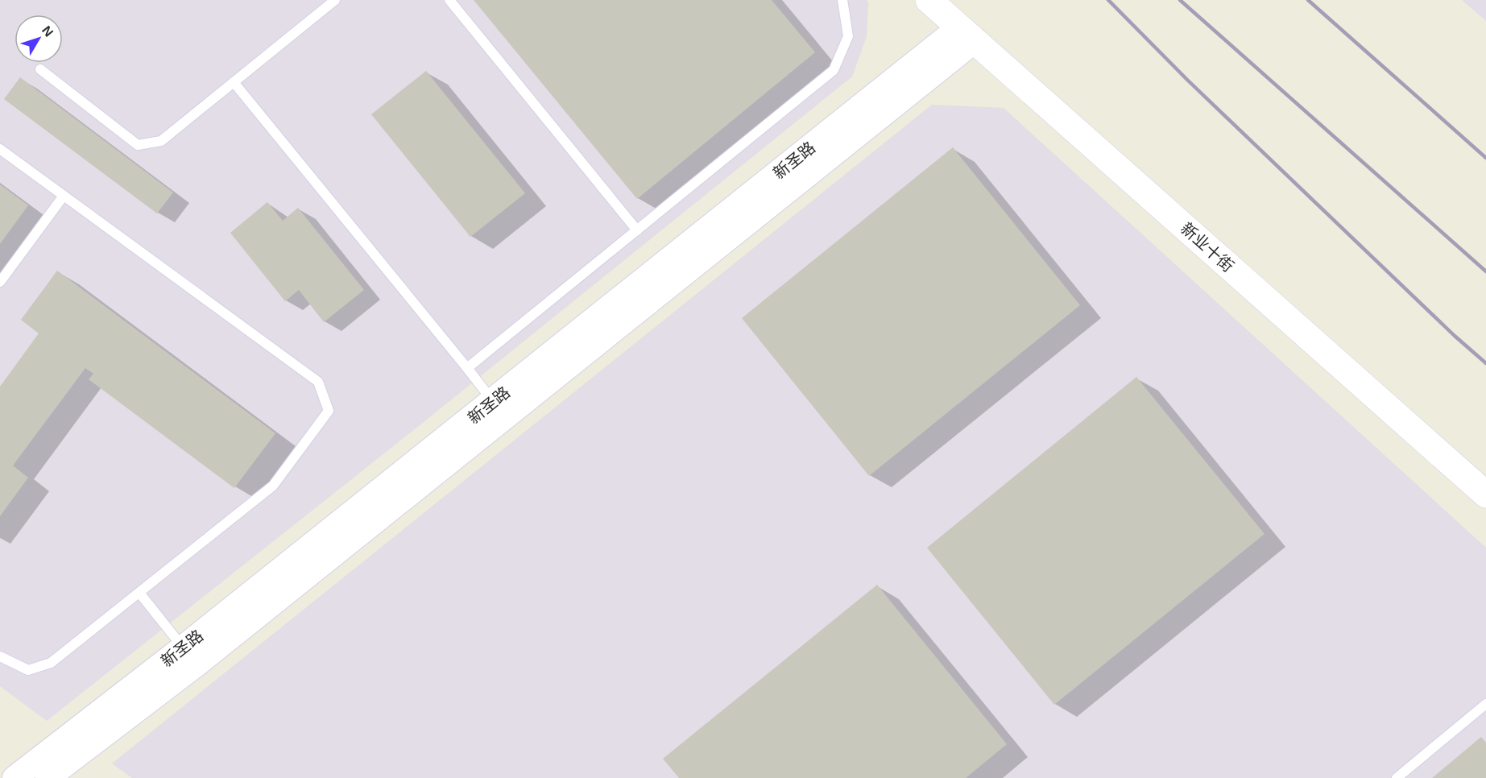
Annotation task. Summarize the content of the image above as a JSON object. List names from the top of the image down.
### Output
{
  "streets": {
    "main road": ["新业十街"],
    "street": ["新圣路"]
  },
  "crossings": [
    ["新圣路", "新业十街"]
  ],
  "north": "top right"
}
